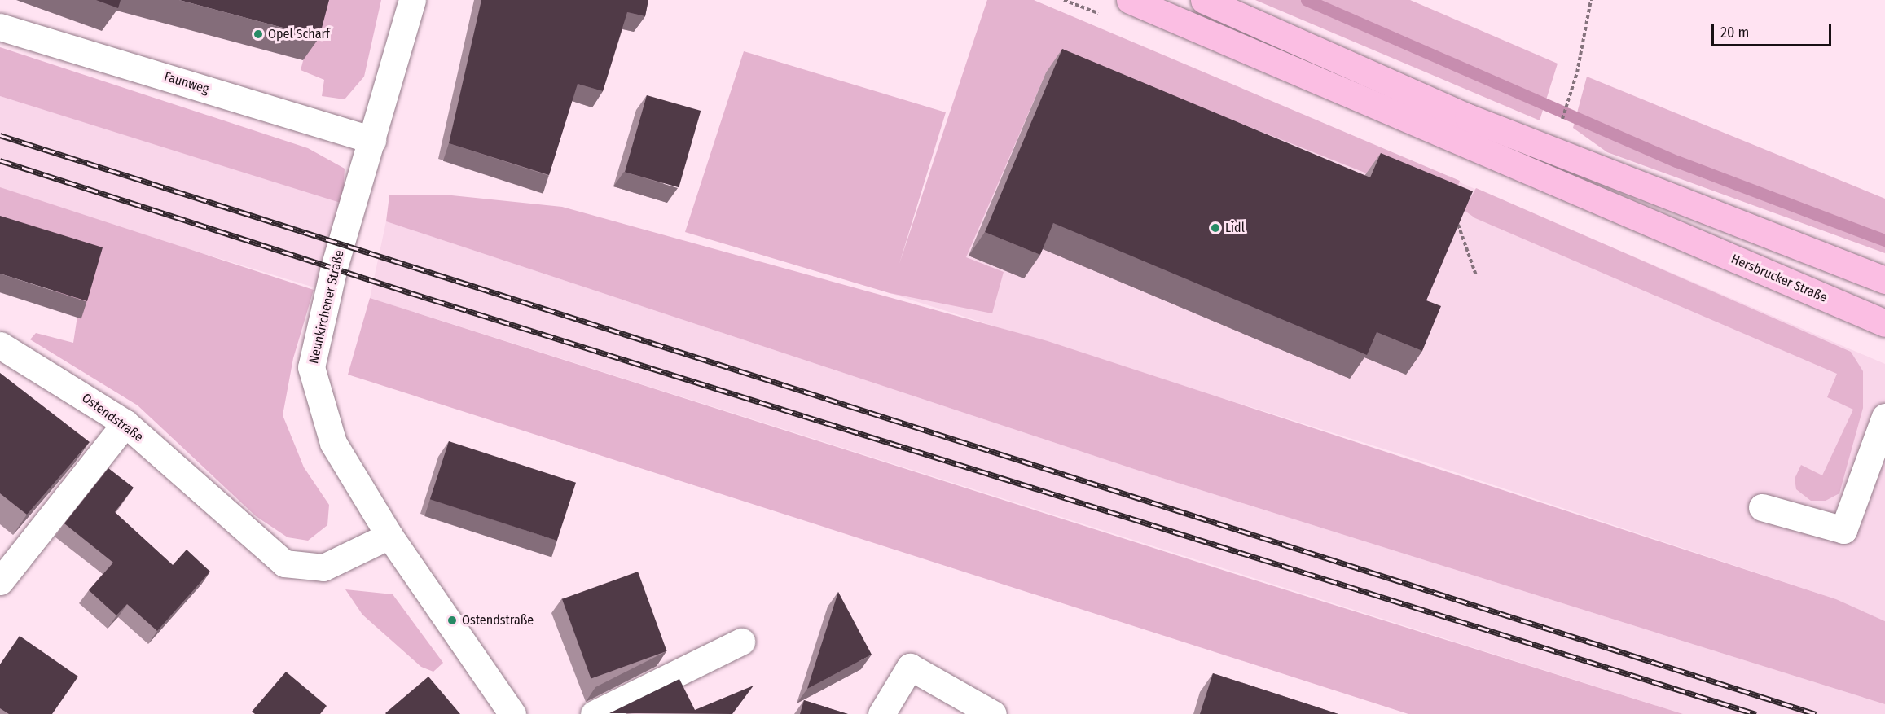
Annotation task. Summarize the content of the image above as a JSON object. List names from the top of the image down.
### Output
{
  "streets": {
    "main road": ["Hersbrucker Straße"],
    "street": ["Faunweg", "Neunkirchener Straße", "Ostendstraße"]
  },
  "crossings": [
    ["Faunweg", "Neunkirchener Straße"],
    ["Neunkirchener Straße", "Ostendstraße"]
  ],
  "places": ["Opel Scharf", "Lidl", "Ostendstraße"],
  "scale_bar": "20 m"
}
